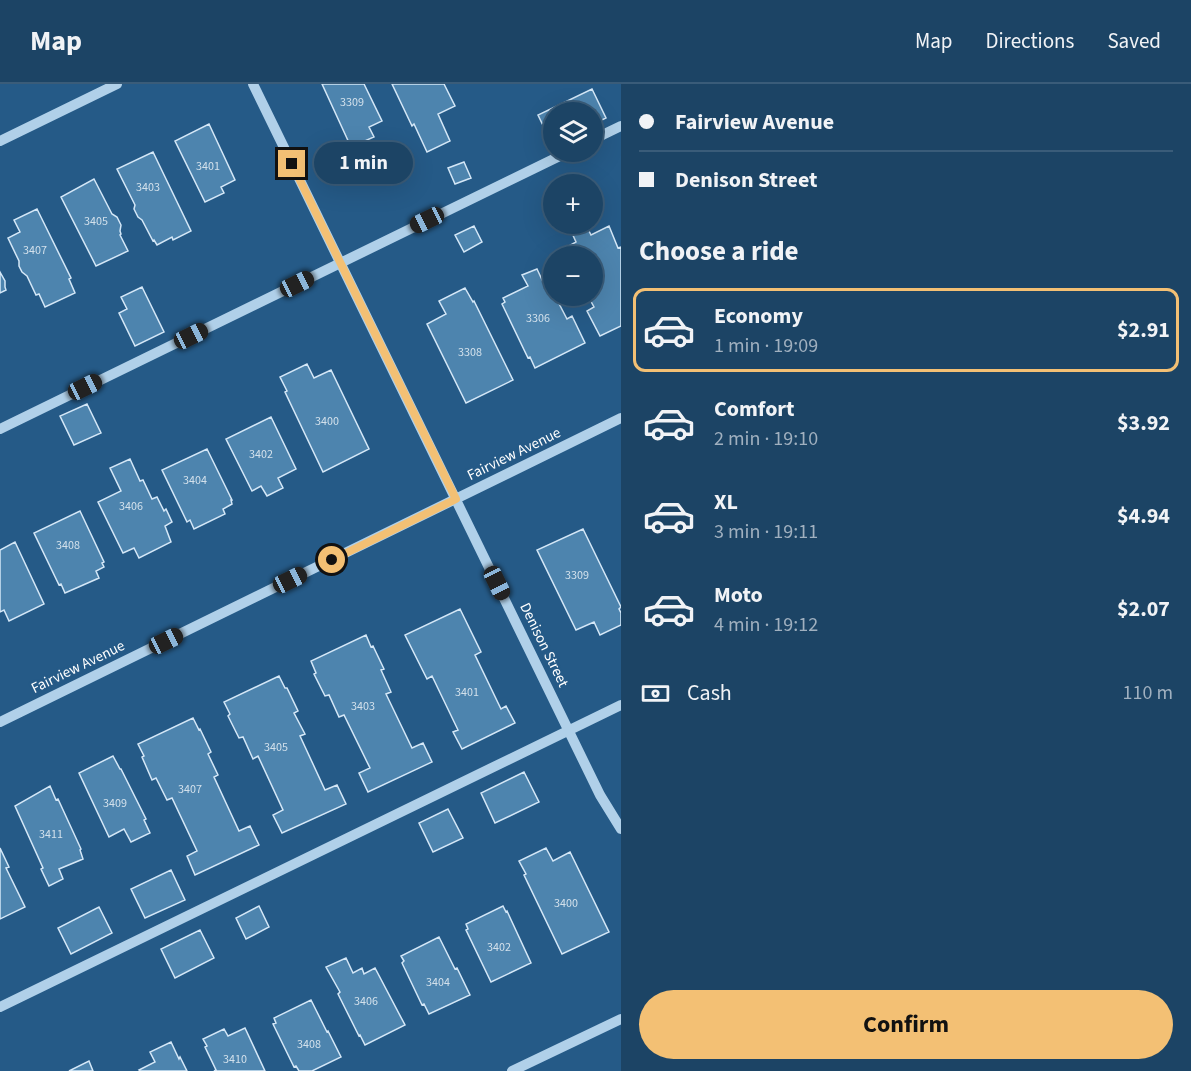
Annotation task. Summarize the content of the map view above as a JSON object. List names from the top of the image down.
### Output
{
  "streets": {
    "street": ["Fairview Avenue", "Denison Street"]
  },
  "crossings": [
    ["Fairview Avenue", "Denison Street"]
  ],
  "house_numbers": [
    "3309",
    "3401",
    "3403",
    "3405",
    "3407",
    "3306",
    "3308",
    "3400",
    "3402",
    "3404",
    "3406",
    "3408",
    "3309",
    "3401",
    "3403",
    "3405",
    "3407",
    "3409",
    "3411",
    "3400",
    "3402",
    "3404",
    "3406",
    "3408",
    "3410"
  ],
  "page": {
    "header": "Map",
    "nav": ["Map", "Directions", "Saved"],
    "banner": ["Fairview Avenue", "Denison Street"],
    "map_buttons": ["+", "−"],
    "bubble": "1 min",
    "heading": "Choose a ride",
    "list": [
      {
        "name": "Economy",
        "note": "1 min · 19:09",
        "value": "$2.91"
      },
      {
        "name": "Comfort",
        "note": "2 min · 19:10",
        "value": "$3.92"
      },
      {
        "name": "XL",
        "note": "3 min · 19:11",
        "value": "$4.94"
      },
      {
        "name": "Moto",
        "note": "4 min · 19:12",
        "value": "$2.07"
      }
    ],
    "pay": ["Cash", "110 m"],
    "buttons": "Confirm"
  }
}
